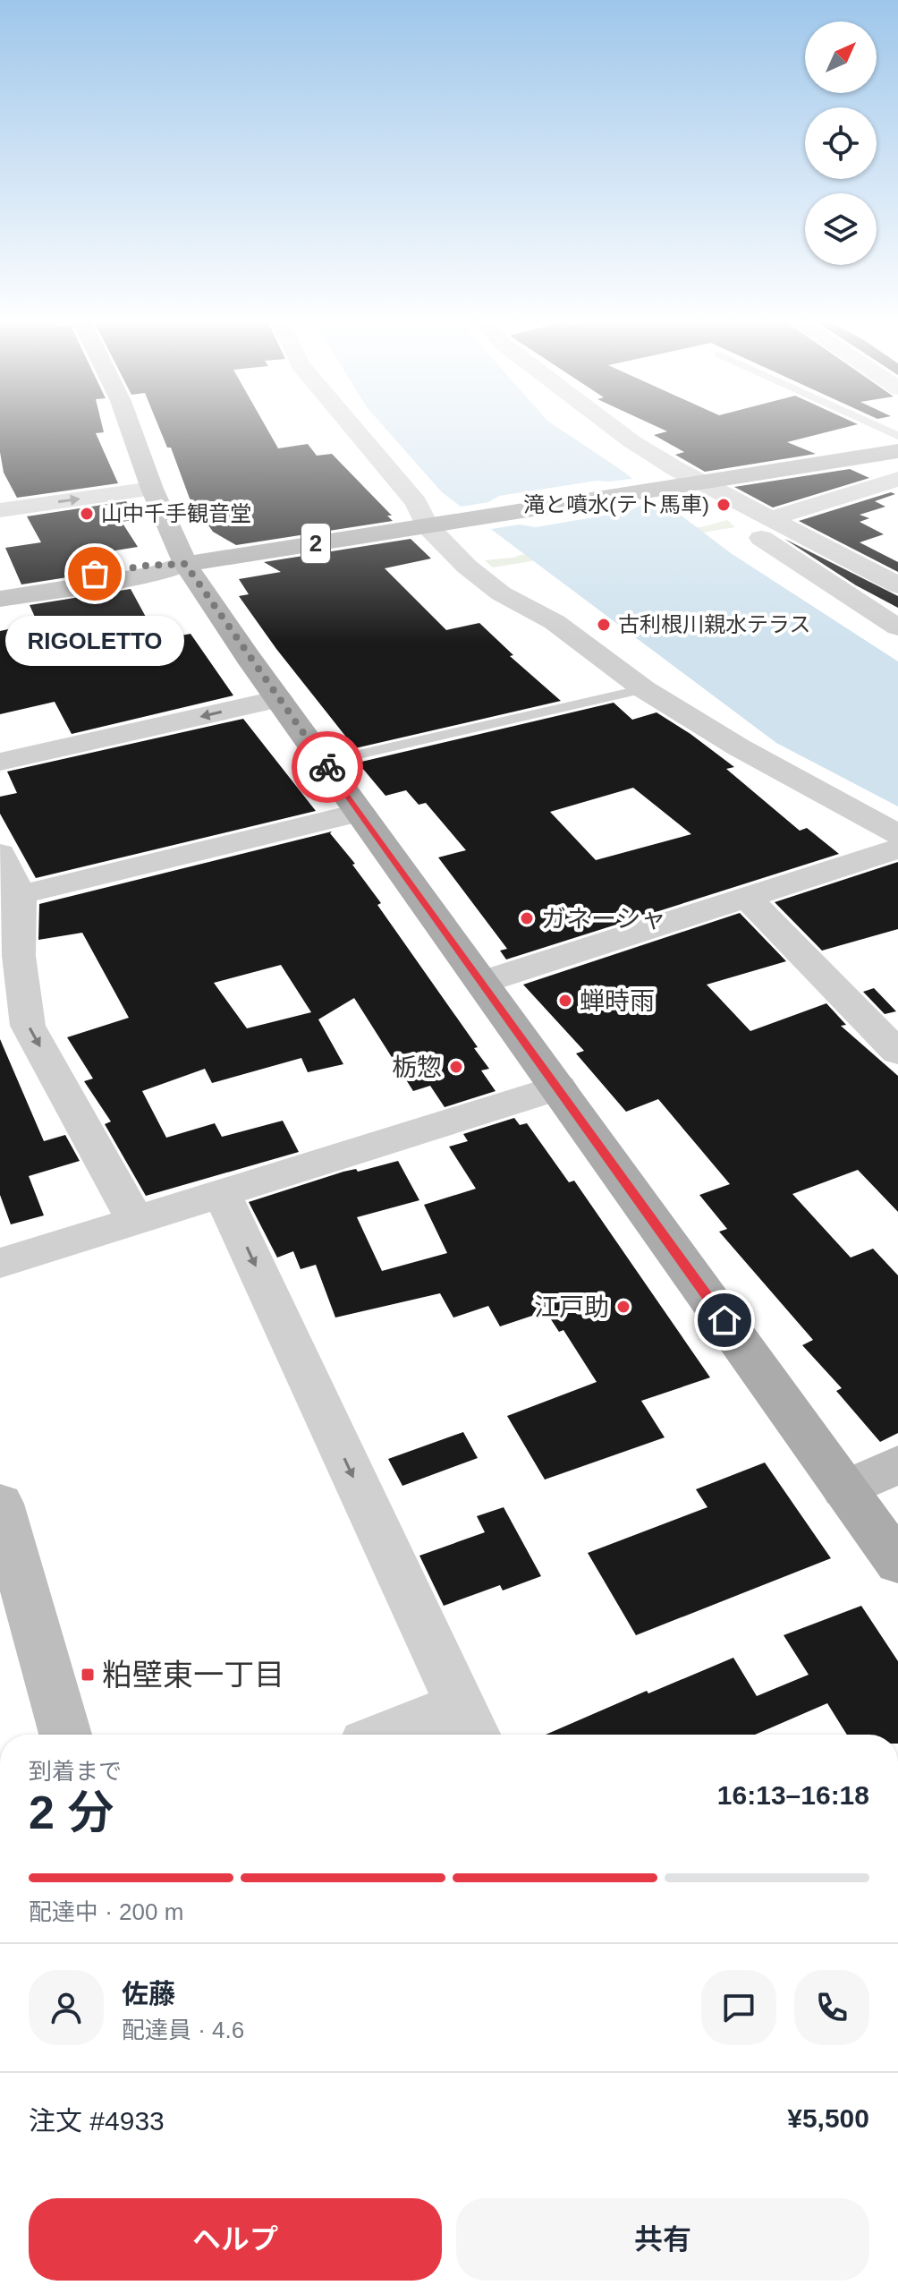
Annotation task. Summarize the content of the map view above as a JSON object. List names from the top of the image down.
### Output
{
  "streets": {
    "main road": ["2"]
  },
  "places": {
    "other": [
      "滝と噴水(テト馬車)",
      "山中千手観音堂",
      "RIGOLETTO",
      "古利根川親水テラス",
      "ガネーシャ",
      "蝉時雨",
      "栃惣",
      "江戸助"
    ],
    "transit": ["粕壁東一丁目"]
  },
  "north": "top right",
  "page": {
    "bubble": "RIGOLETTO",
    "heading": ["2 分", "到着まで", "16:13–16:18"],
    "panel": [
      "佐藤",
      "配達員 · 4.6",
      "注文 #4933",
      "¥5,500"
    ],
    "bar": "配達中 · 200 m",
    "buttons": ["ヘルプ", "共有"]
  }
}
